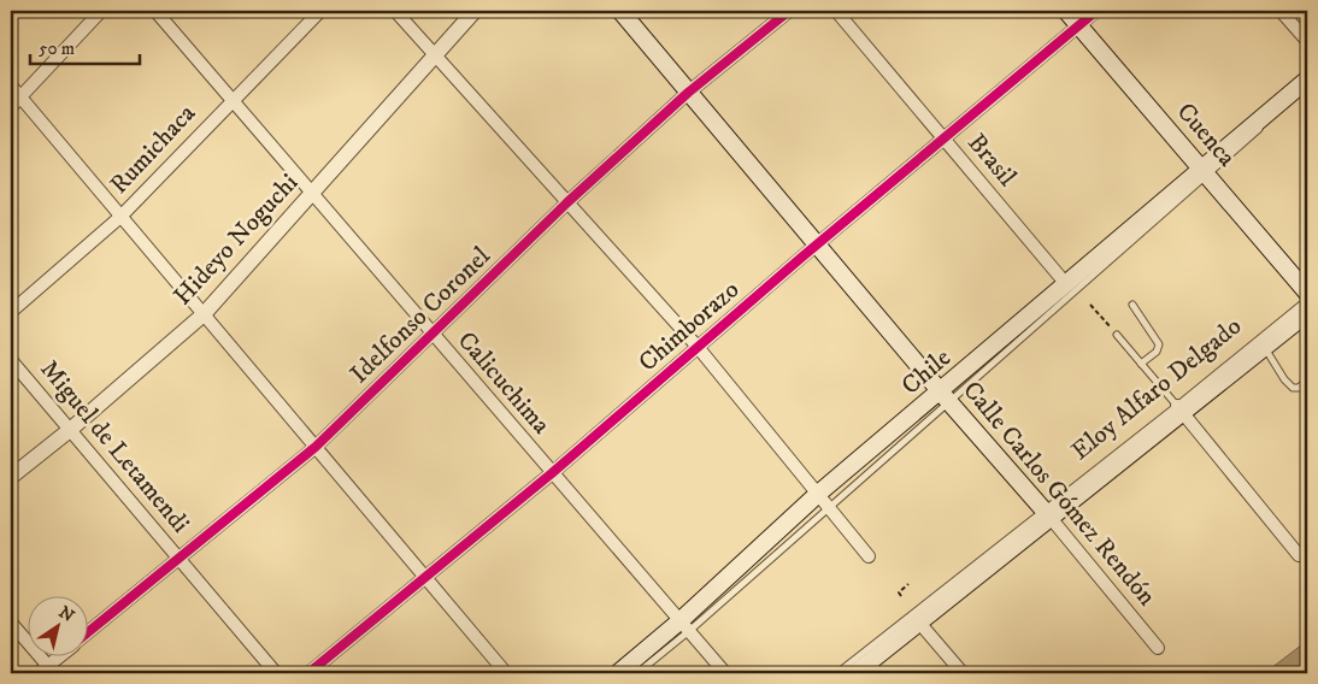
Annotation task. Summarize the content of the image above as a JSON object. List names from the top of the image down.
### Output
{
  "streets": {
    "main road": [
      "Cuenca",
      "Chile",
      "Eloy Alfaro Delgado",
      "Calle Carlos Gómez Rendón"
    ],
    "street": [
      "Rumichaca",
      "Brasil",
      "Hideyo Noguchi",
      "Idelfonso Coronel",
      "Chimborazo",
      "Calicuchima",
      "Miguel de Letamendi"
    ]
  },
  "crossings": [
    ["Cuenca", "Chimborazo"],
    ["Cuenca", "Chile"],
    ["Rumichaca", "Calicuchima"],
    ["Brasil", "Chimborazo"],
    ["Brasil", "Chile"],
    ["Hideyo Noguchi", "Calicuchima"],
    ["Hideyo Noguchi", "Miguel de Letamendi"],
    ["Idelfonso Coronel", "Calicuchima"],
    ["Idelfonso Coronel", "Miguel de Letamendi"],
    ["Idelfonso Coronel", "Calle Carlos Gómez Rendón"],
    ["Chimborazo", "Calicuchima"],
    ["Chimborazo", "Calle Carlos Gómez Rendón"],
    ["Chile", "Calicuchima"],
    ["Chile", "Calle Carlos Gómez Rendón"],
    ["Eloy Alfaro Delgado", "Calle Carlos Gómez Rendón"]
  ],
  "scale_bar": "50 m",
  "north": "top right"
}
